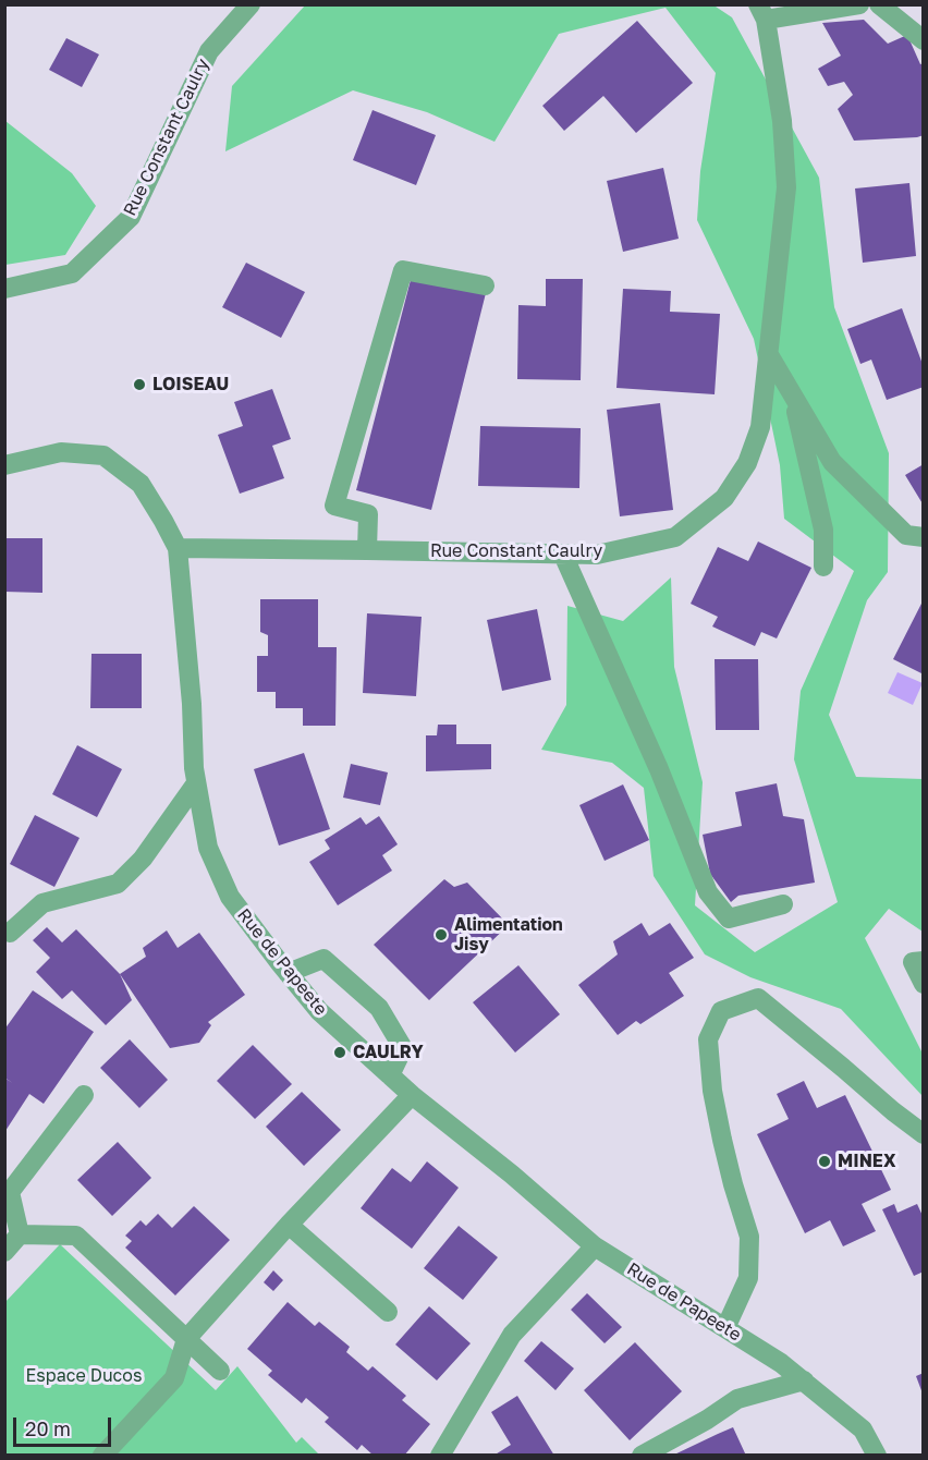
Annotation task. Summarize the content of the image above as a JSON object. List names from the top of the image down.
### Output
{
  "streets": {
    "street": ["Rue Constant Caulry", "Rue de Papeete"]
  },
  "crossings": [
    ["Rue Constant Caulry", "Rue de Papeete"]
  ],
  "parks": ["Espace Ducos"],
  "places": [
    "LOISEAU",
    "Alimentation Jisy",
    "CAULRY",
    "MINEX"
  ],
  "scale_bar": "20 m"
}
